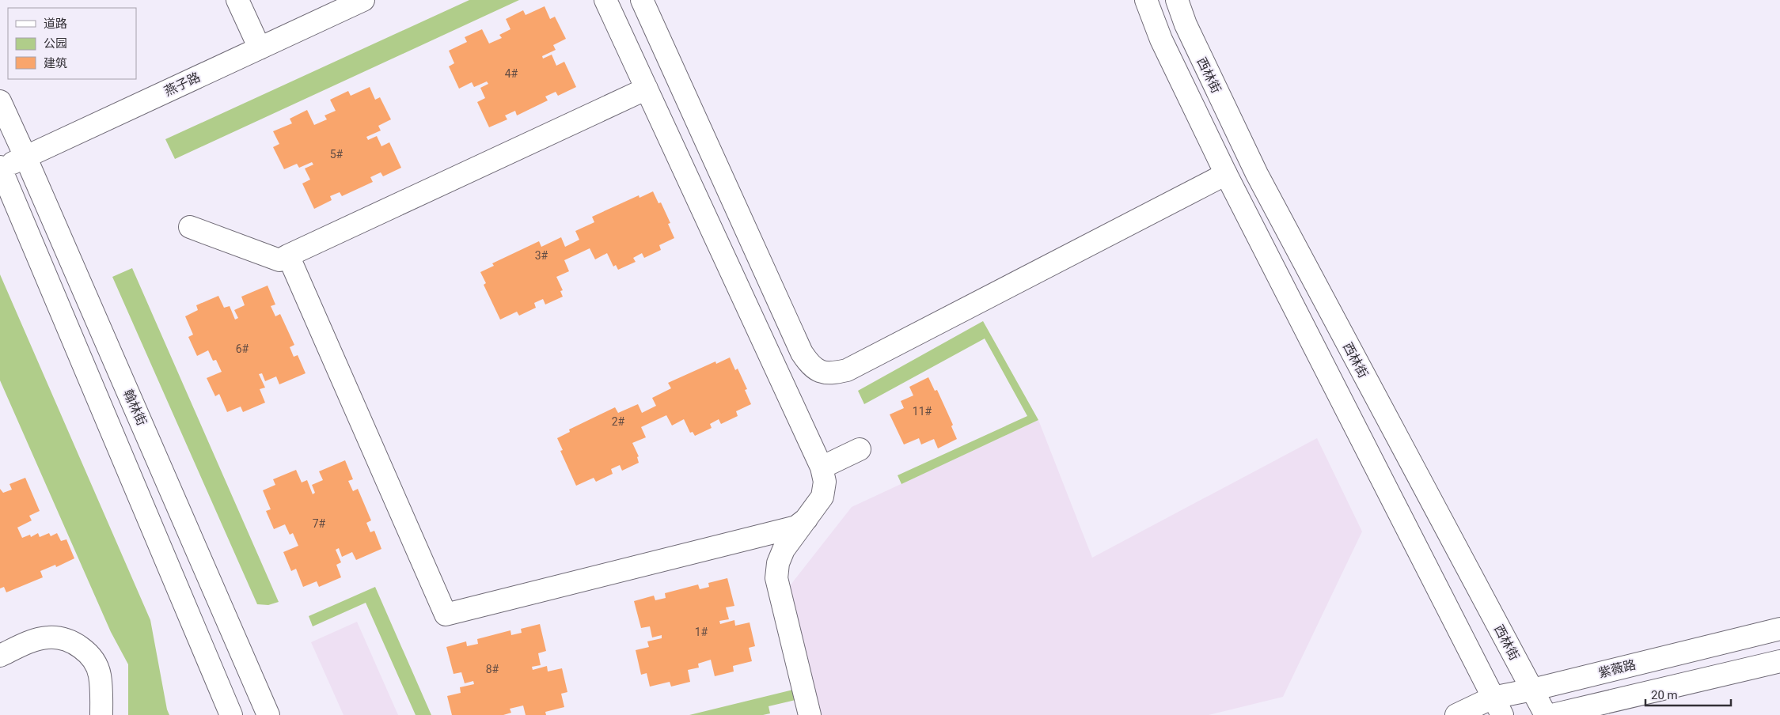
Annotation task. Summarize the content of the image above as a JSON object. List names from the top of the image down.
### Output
{
  "streets": {
    "main road": [
      "西林街",
      "燕子路",
      "翰林街",
      "紫薇路"
    ]
  },
  "crossings": [
    ["西林街", "紫薇路"],
    ["燕子路", "翰林街"]
  ],
  "house_numbers": [
    "4#",
    "5#",
    "3#",
    "6#",
    "11#",
    "2#",
    "7#",
    "1#",
    "8#"
  ],
  "legend": ["道路", "公园", "建筑"],
  "scale_bar": "20 m"
}
